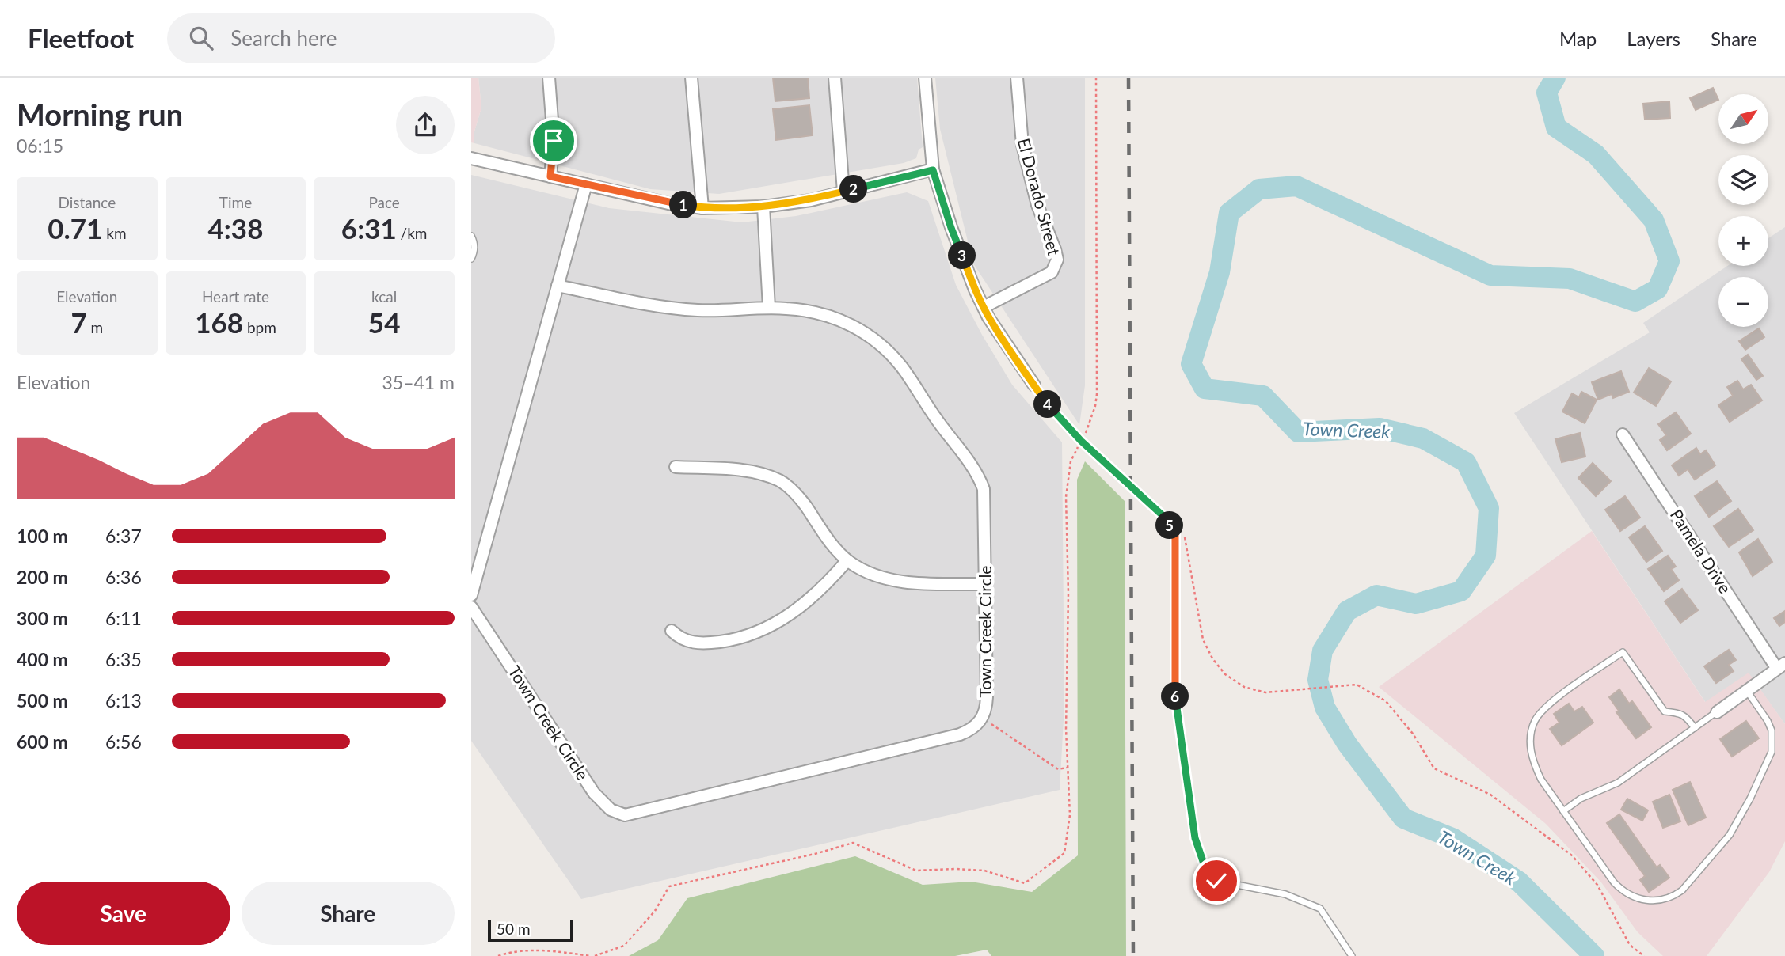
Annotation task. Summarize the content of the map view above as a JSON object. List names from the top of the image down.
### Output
{
  "streets": {
    "street": ["El Dorado Street", "Pamela Drive", "Town Creek Circle"]
  },
  "water": ["Town Creek"],
  "scale_bar": "50 m",
  "north": "top right",
  "page": {
    "header": "Fleetfoot",
    "search": "Search here",
    "nav": ["Map", "Layers", "Share"],
    "heading": ["Morning run", "06:15"],
    "map_buttons": ["+", "−"],
    "stats": [
      ["Distance", "0.71 km"],
      ["Time", "4:38"],
      ["Pace", "6:31 /km"],
      ["Elevation", "7 m"],
      ["Heart rate", "168 bpm"],
      ["kcal", "54"]
    ],
    "pins": [
      "2",
      "1",
      "3",
      "4",
      "5",
      "6"
    ],
    "chart": ["Elevation", "35–41 m"],
    "list": [
      {
        "name": "100 m",
        "note": "6:37"
      },
      {
        "name": "200 m",
        "note": "6:36"
      },
      {
        "name": "300 m",
        "note": "6:11"
      },
      {
        "name": "400 m",
        "note": "6:35"
      },
      {
        "name": "500 m",
        "note": "6:13"
      },
      {
        "name": "600 m",
        "note": "6:56"
      }
    ],
    "buttons": ["Save", "Share"],
    "scale": "50 m"
  }
}
